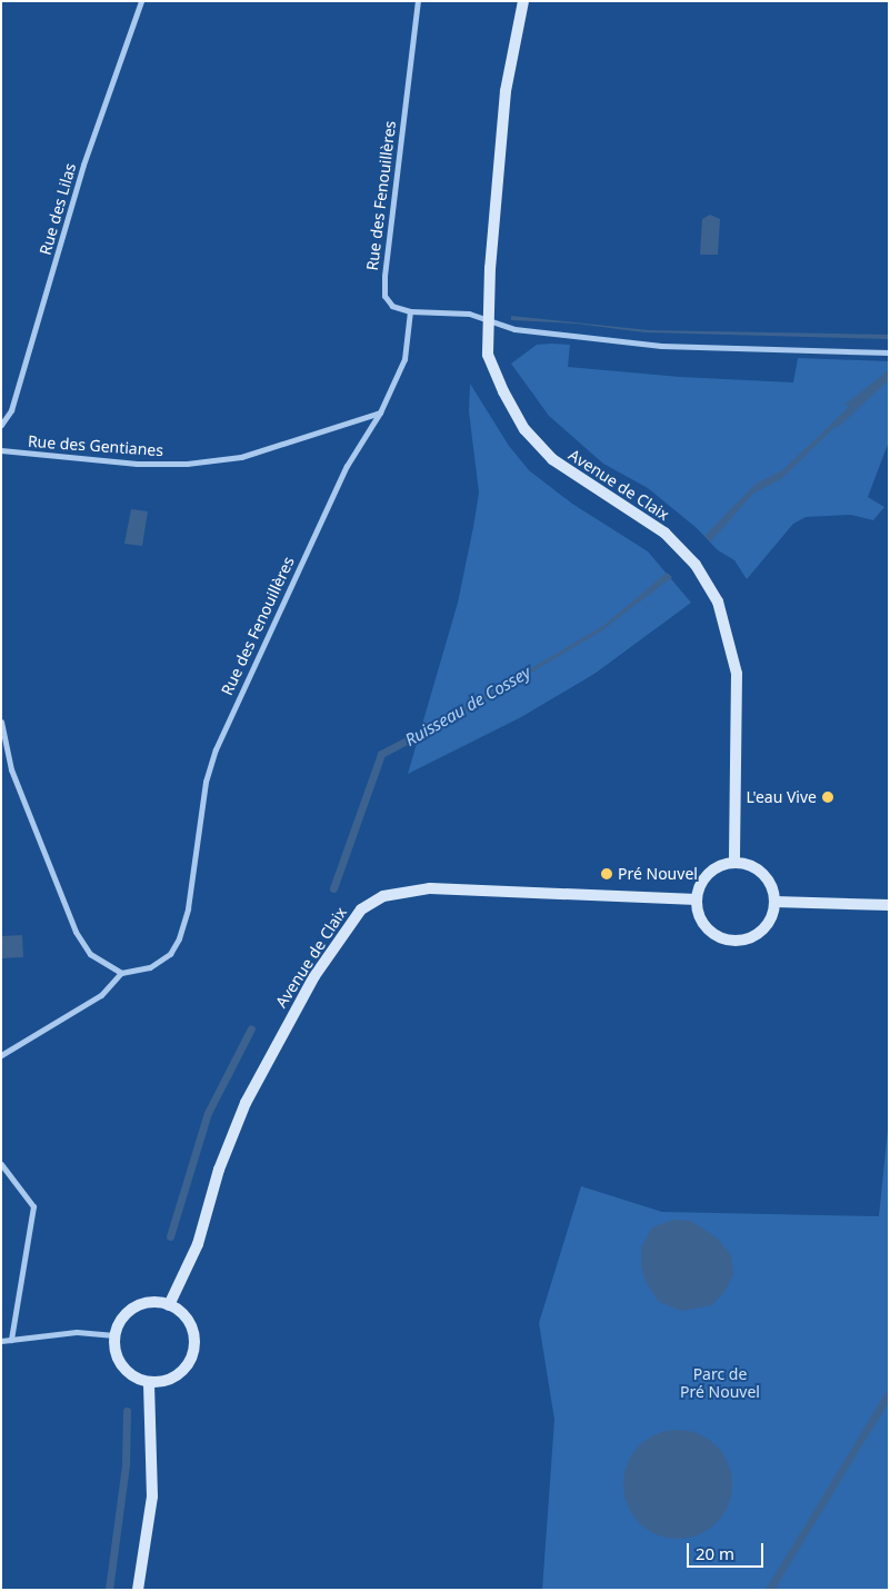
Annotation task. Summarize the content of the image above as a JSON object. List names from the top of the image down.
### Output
{
  "streets": {
    "main road": ["Avenue de Claix"],
    "street": ["Rue des Fenouillères", "Rue des Lilas", "Rue des Gentianes"]
  },
  "crossings": [
    ["Rue des Fenouillères", "Rue des Gentianes"]
  ],
  "water": ["Ruisseau de Cossey"],
  "parks": ["Parc de Pré Nouvel"],
  "places": ["L'eau Vive", "Pré Nouvel"],
  "scale_bar": "20 m"
}
